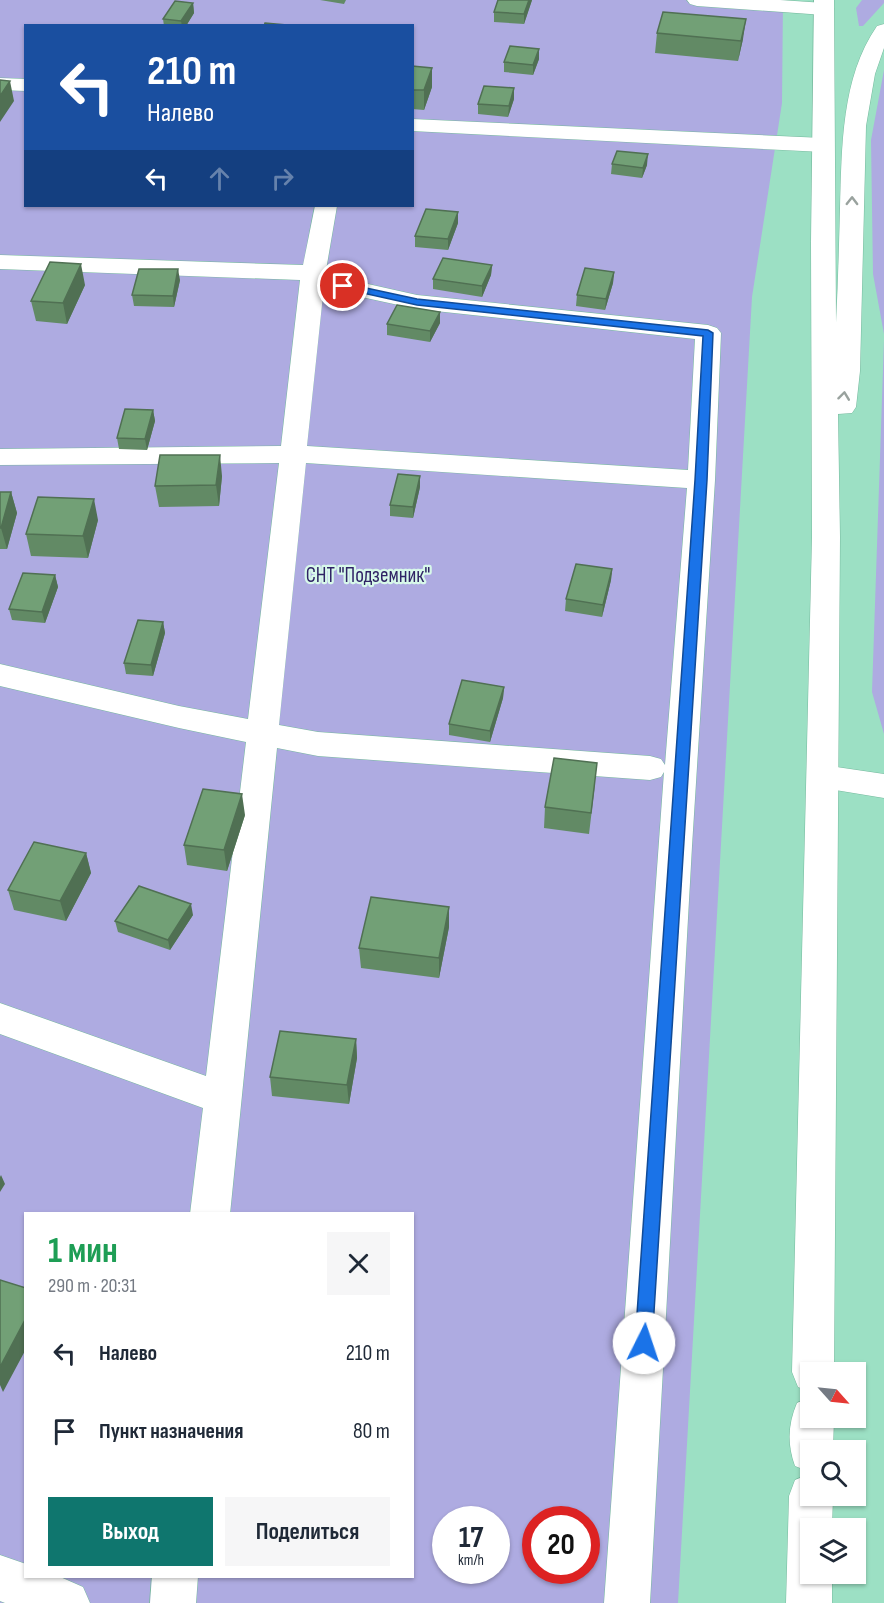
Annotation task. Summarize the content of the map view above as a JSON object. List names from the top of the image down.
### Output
{
  "parks": ["СНТ \"Подземник\""],
  "north": "bottom right",
  "page": {
    "turn": ["210 m", "Налево"],
    "heading": ["1 мин", "290 m · 20:31"],
    "list": [
      {
        "name": "Налево",
        "value": "210 m"
      },
      {
        "name": "Пункт назначения",
        "value": "80 m"
      }
    ],
    "buttons": ["Выход", "Поделиться"],
    "speed": "17 km/h",
    "limit": "20"
  }
}
